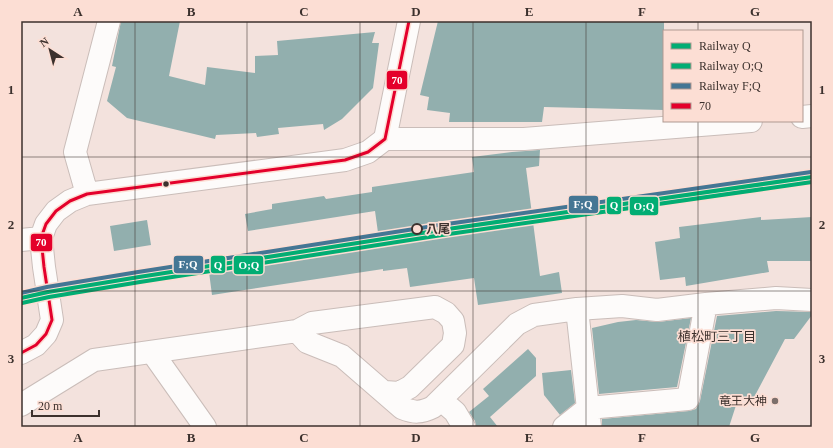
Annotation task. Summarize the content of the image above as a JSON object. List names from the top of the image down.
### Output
{
  "districts": ["植松町三丁目"],
  "places": ["八尾", "竜王大神"],
  "lines": [
    "transit line 70",
    "rail line F;Q",
    "rail line Q",
    "rail line O;Q"
  ],
  "legend": [
    "Railway Q",
    "Railway O;Q",
    "Railway F;Q",
    "70"
  ],
  "scale_bar": "20 m",
  "north": "top left",
  "grid": {
    "columns": [
      "A",
      "B",
      "C",
      "D",
      "E",
      "F",
      "G"
    ],
    "rows": ["1", "2", "3"]
  }
}
